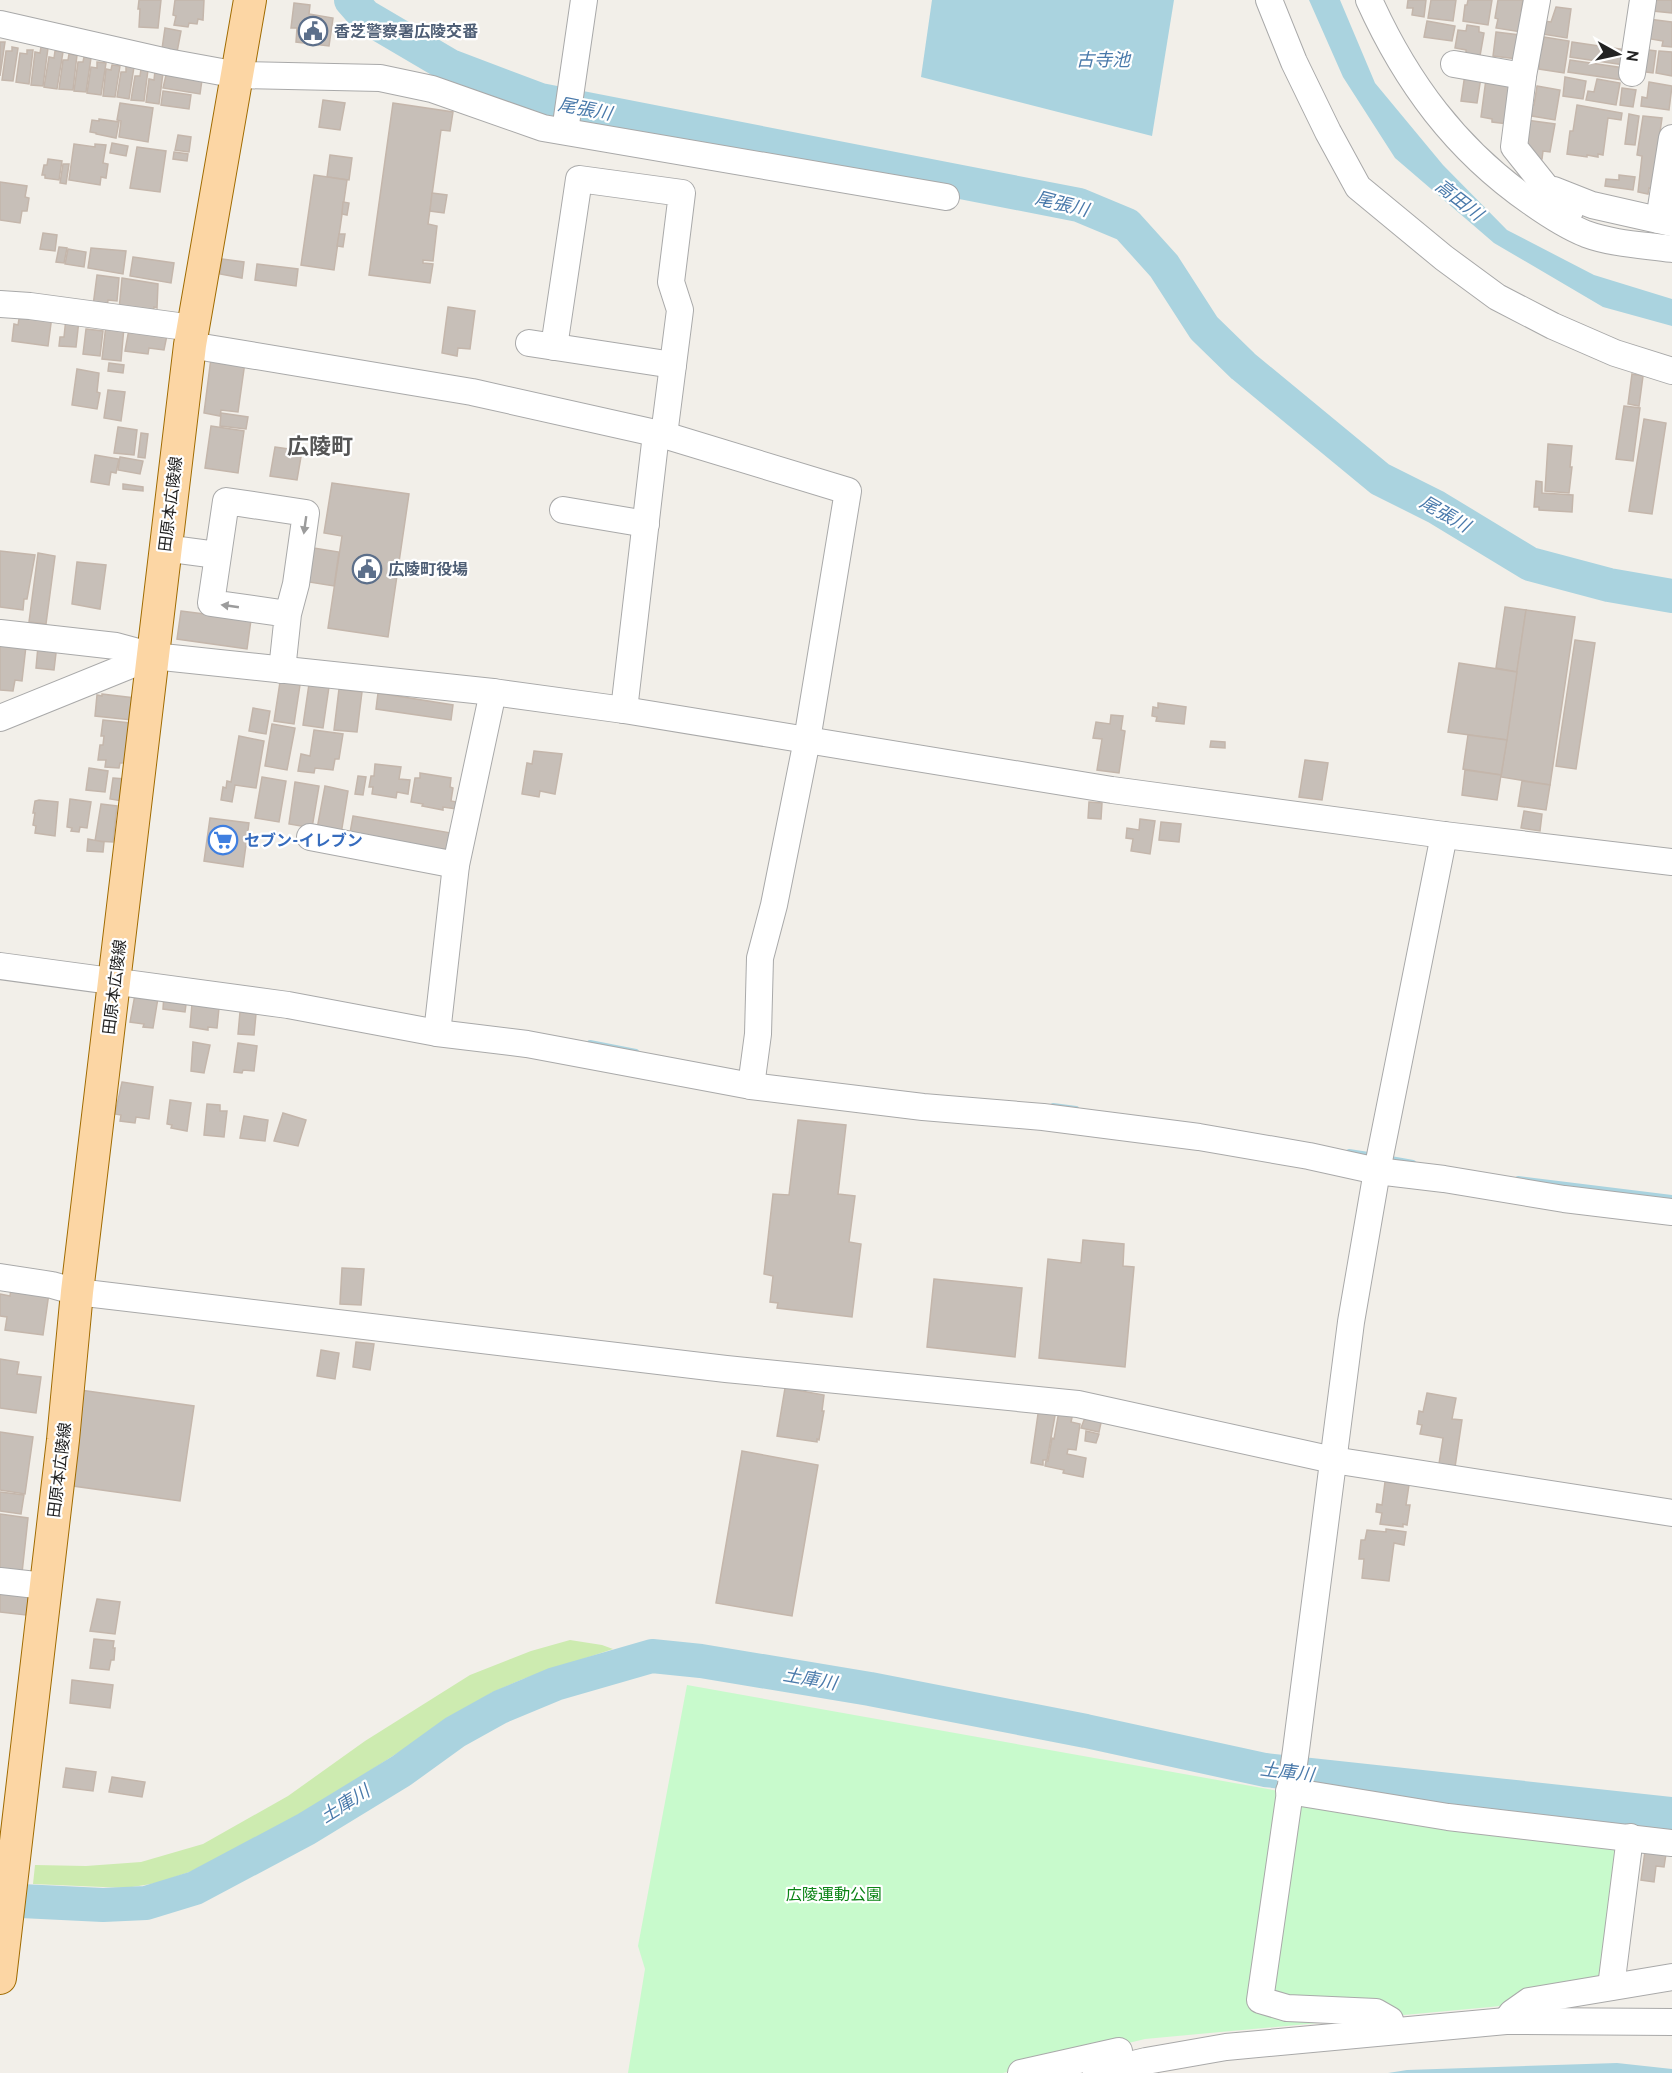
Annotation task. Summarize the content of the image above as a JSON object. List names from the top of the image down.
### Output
{
  "streets": {
    "main road": ["田原本広陵線"]
  },
  "districts": ["広陵町"],
  "water": [
    "古寺池",
    "尾張川",
    "高田川",
    "土庫川"
  ],
  "parks": ["広陵運動公園"],
  "places": {
    "public building": ["香芝警察署広陵交番", "広陵町役場"],
    "supermarket": ["セブン-イレブン"]
  },
  "north": "right"
}
